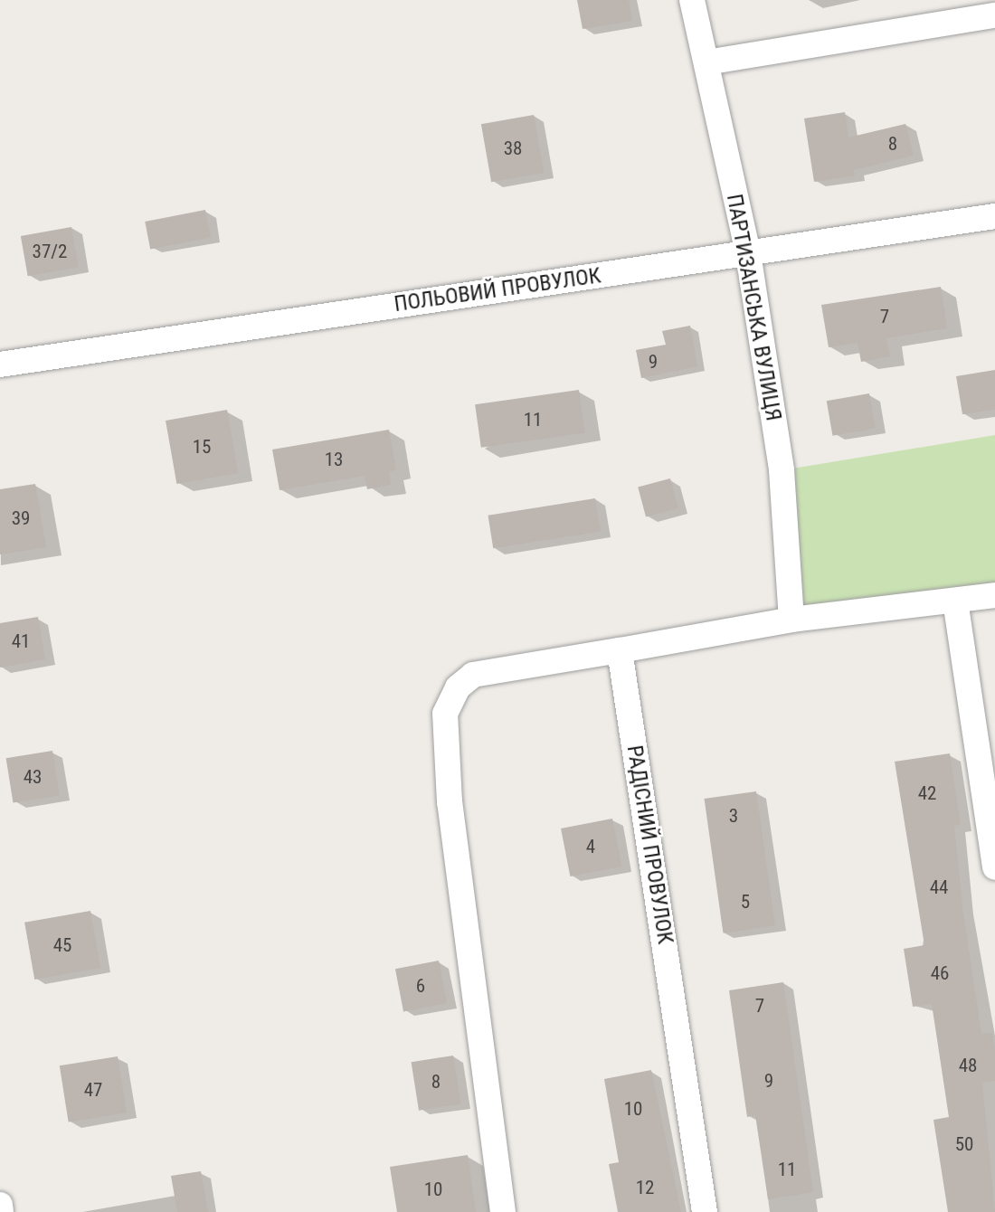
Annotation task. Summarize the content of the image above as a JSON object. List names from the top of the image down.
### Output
{
  "streets": {
    "street": ["ПОЛЬОВИЙ ПРОВУЛОК", "ПАРТИЗАНСЬКА ВУЛИЦЯ", "РАДІСНИЙ ПРОВУЛОК"]
  },
  "crossings": [
    ["ПОЛЬОВИЙ ПРОВУЛОК", "ПАРТИЗАНСЬКА ВУЛИЦЯ"]
  ],
  "house_numbers": [
    "8",
    "38",
    "37/2",
    "7",
    "9",
    "11",
    "15",
    "13",
    "39",
    "41",
    "43",
    "42",
    "3",
    "4",
    "44",
    "5",
    "45",
    "46",
    "6",
    "7",
    "48",
    "9",
    "8",
    "47",
    "10",
    "50",
    "11",
    "12",
    "10"
  ]
}
